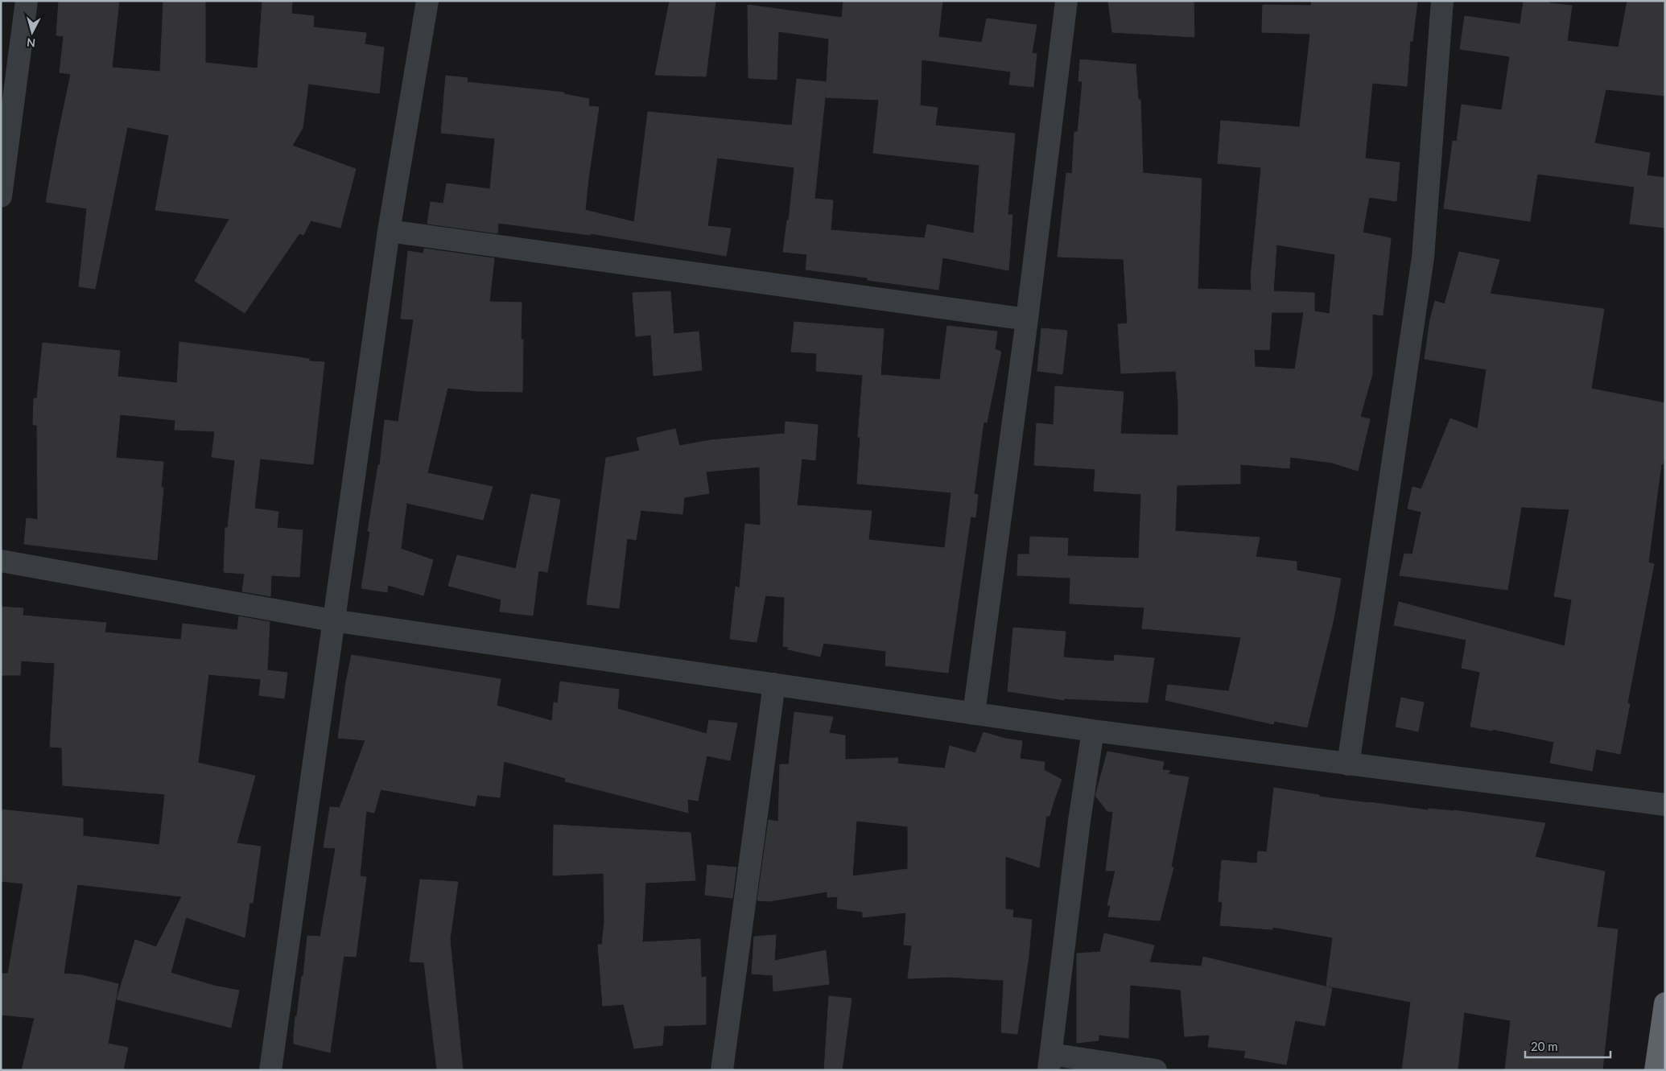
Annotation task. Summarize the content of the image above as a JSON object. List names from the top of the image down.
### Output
{
  "scale_bar": "20 m",
  "north": "bottom"
}
